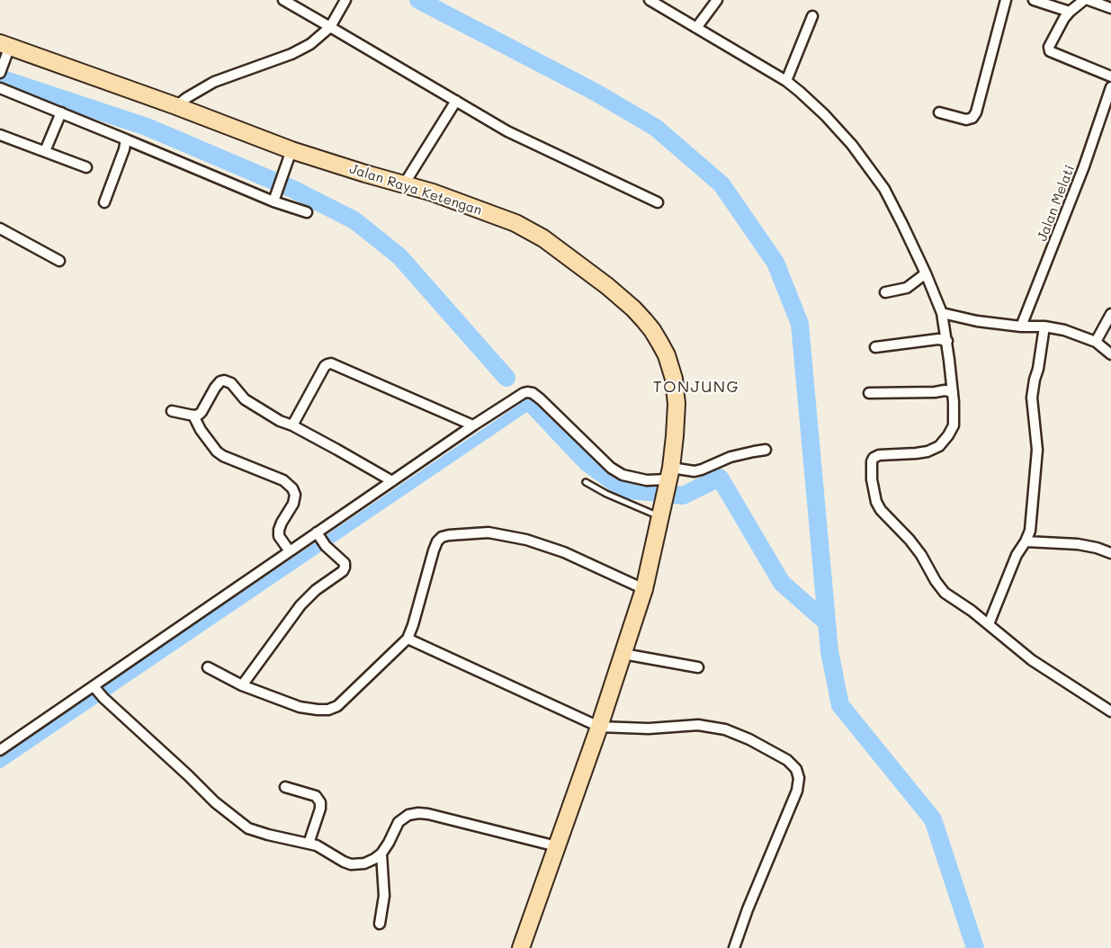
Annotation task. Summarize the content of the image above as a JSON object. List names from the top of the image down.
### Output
{
  "streets": {
    "highway": ["Jalan Raya Ketengan"],
    "street": ["Jalan Melati"]
  },
  "districts": ["TONJUNG"]
}
